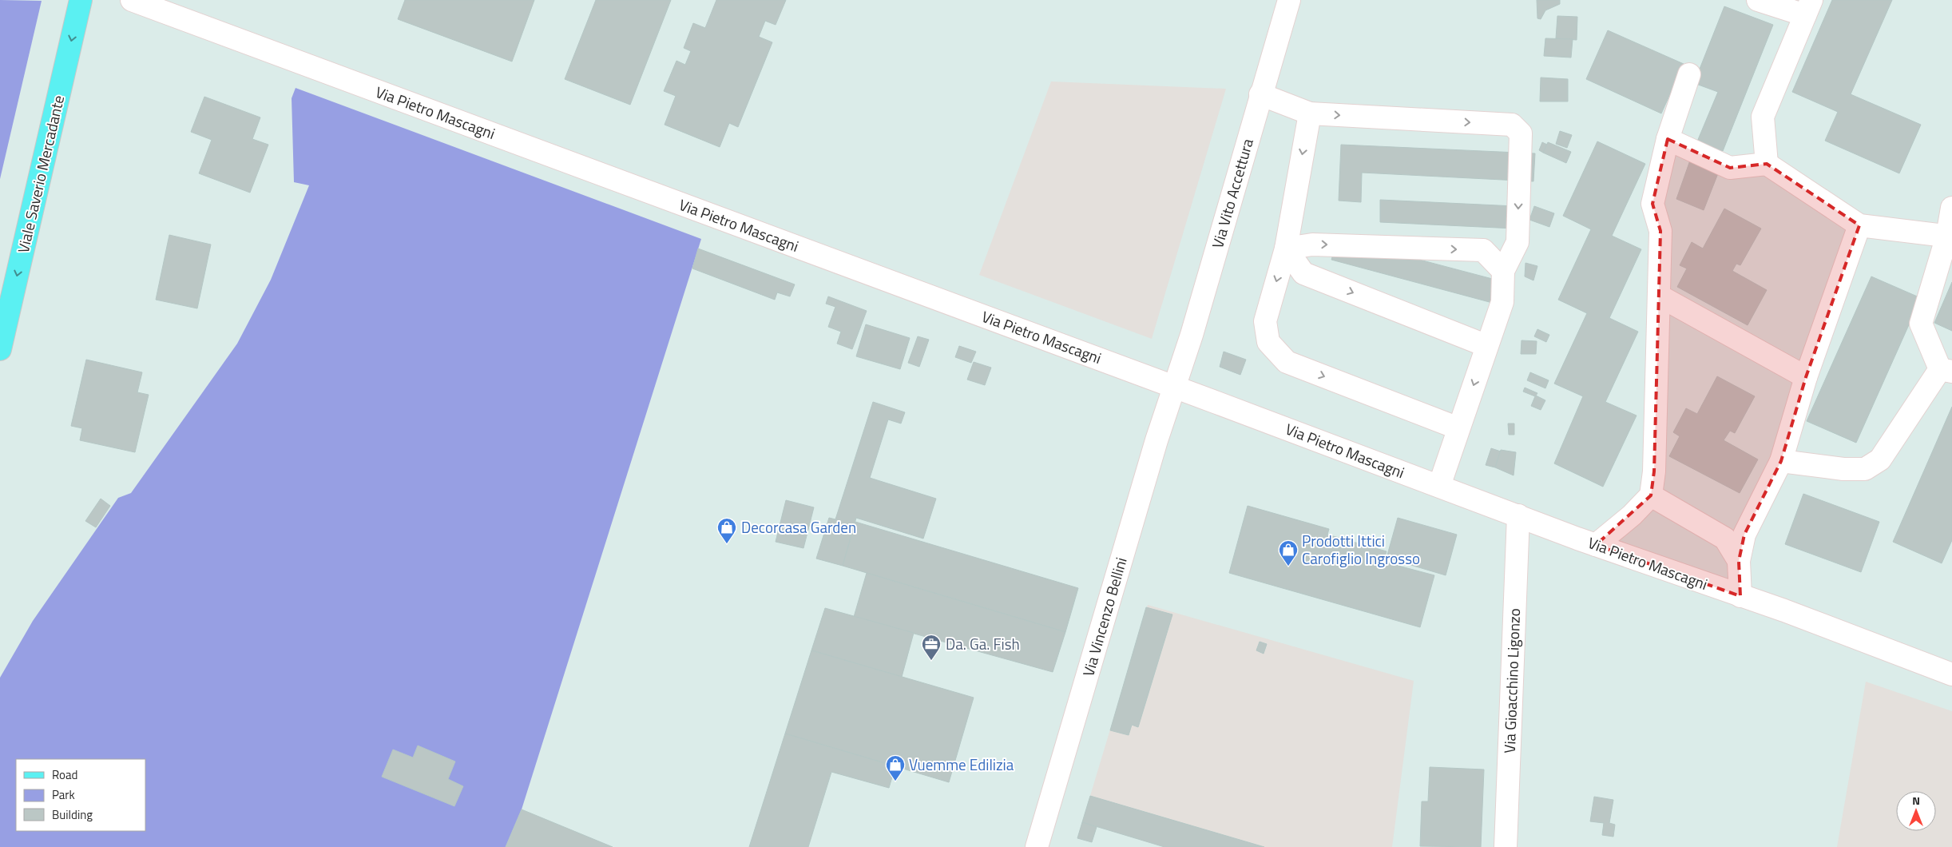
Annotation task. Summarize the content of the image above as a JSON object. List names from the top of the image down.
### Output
{
  "streets": {
    "main road": ["Viale Saverio Mercadante"],
    "street": [
      "Via Pietro Mascagni",
      "Via Vito Accettura",
      "Via Vincenzo Bellini",
      "Via Gioacchino Ligonzo"
    ]
  },
  "crossings": [
    ["Via Pietro Mascagni", "Via Vito Accettura"],
    ["Via Pietro Mascagni", "Via Vincenzo Bellini"],
    ["Via Pietro Mascagni", "Via Gioacchino Ligonzo"],
    ["Via Vito Accettura", "Via Vincenzo Bellini"]
  ],
  "one_way": ["Viale Saverio Mercadante"],
  "places": {
    "shop": ["Decorcasa Garden", "Prodotti Ittici Carofiglio Ingrosso", "Vuemme Edilizia"],
    "office": ["Da. Ga. Fish"]
  },
  "legend": ["Road", "Park", "Building"],
  "north": "top"
}
